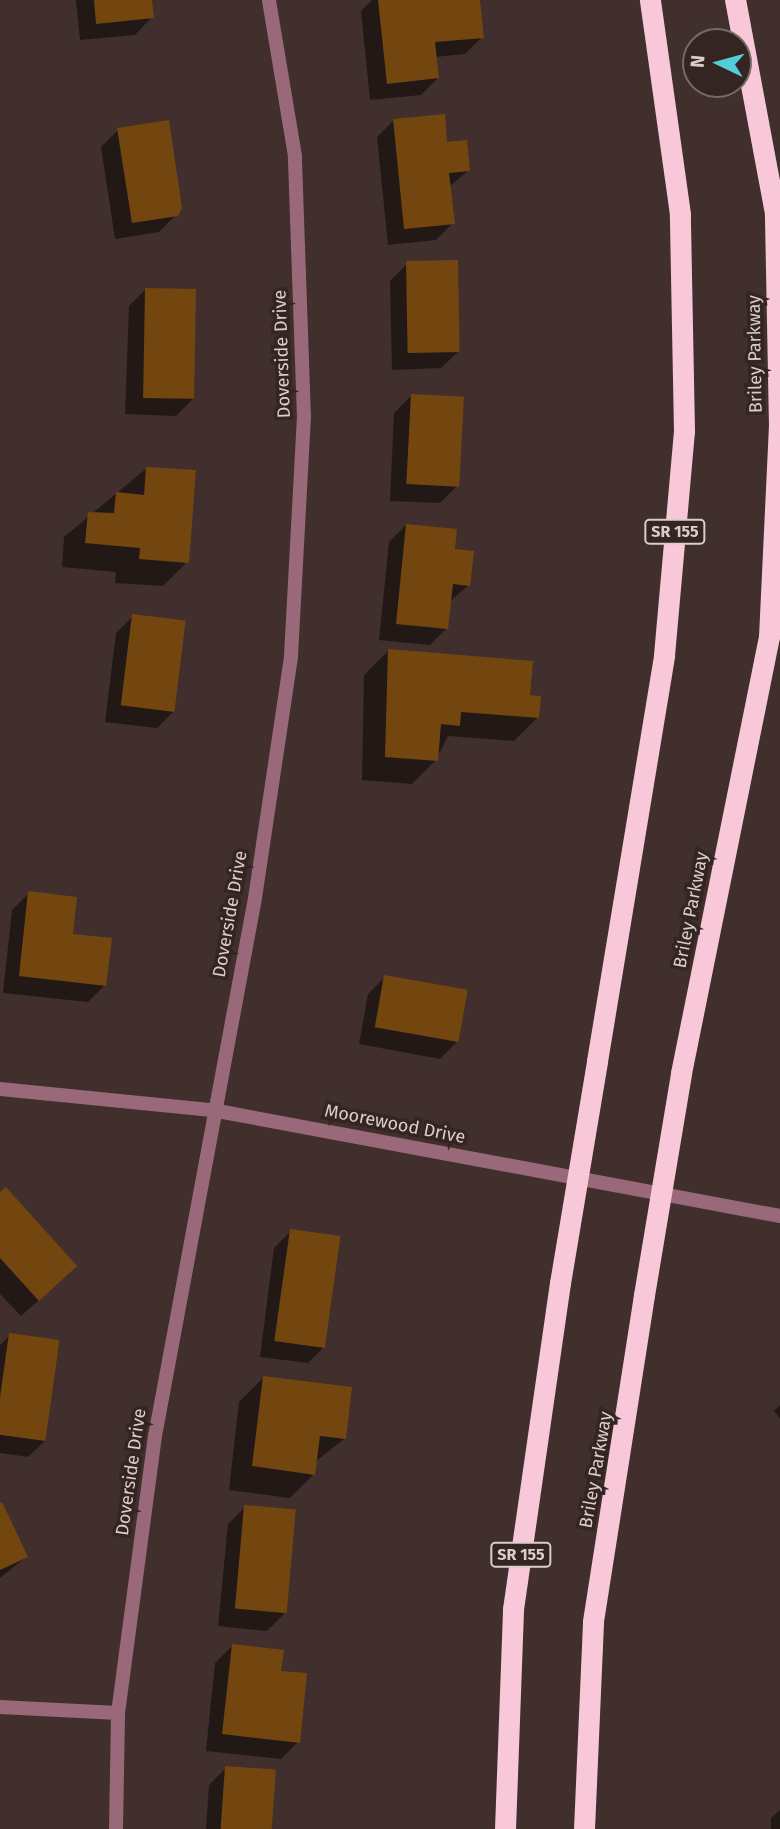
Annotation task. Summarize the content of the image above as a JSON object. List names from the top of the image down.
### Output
{
  "streets": {
    "highway": ["Briley Parkway", "SR 155"],
    "street": ["Doverside Drive", "Moorewood Drive"]
  },
  "crossings": [
    ["Doverside Drive", "Moorewood Drive"]
  ],
  "north": "left"
}
